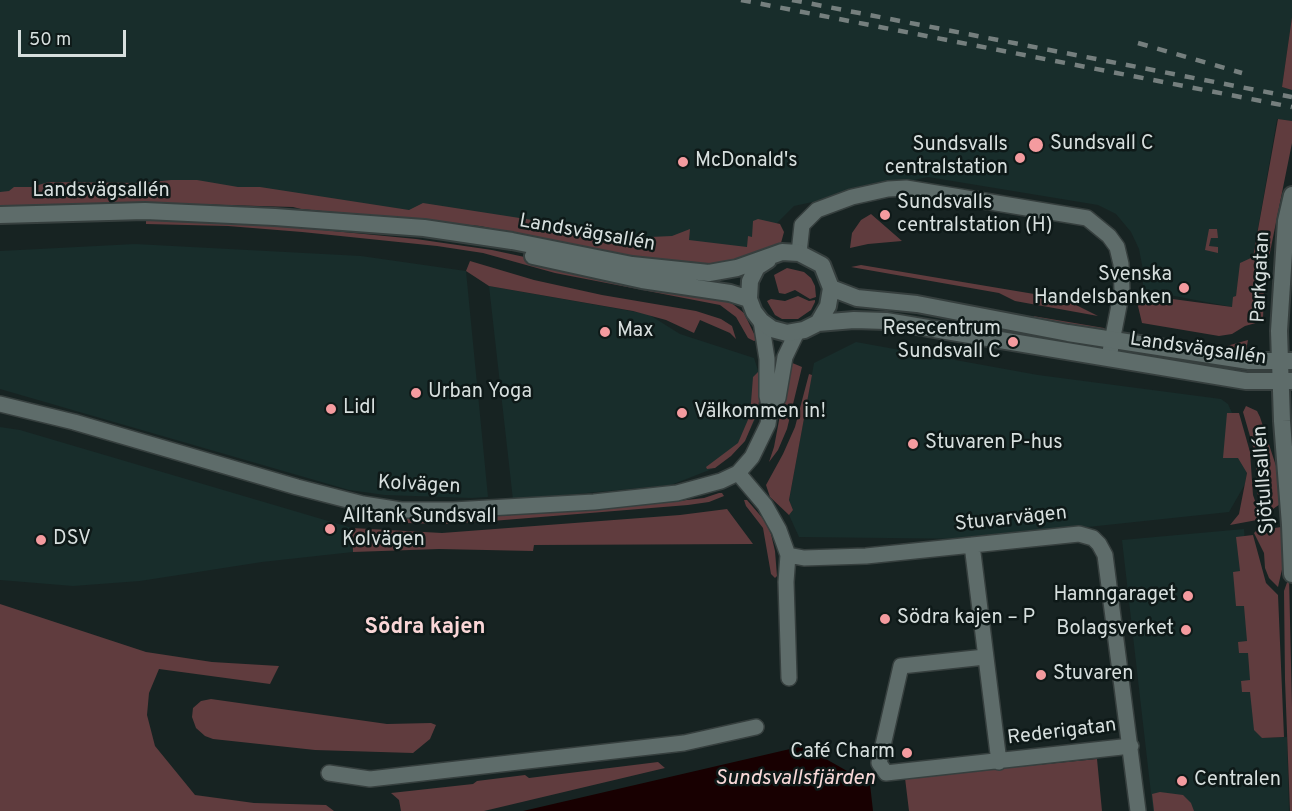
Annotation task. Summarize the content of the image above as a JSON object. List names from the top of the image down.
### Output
{
  "streets": {
    "main road": ["Landsvägsallén", "Parkgatan", "Sjötullsallén"],
    "street": ["Kolvägen", "Stuvarvägen", "Rederigatan"]
  },
  "crossings": [
    ["Landsvägsallén", "Parkgatan"],
    ["Landsvägsallén", "Sjötullsallén"],
    ["Stuvarvägen", "Rederigatan"]
  ],
  "districts": ["Södra kajen"],
  "water": ["Sundsvallsfjärden"],
  "places": [
    "Sundsvall C",
    "Sundsvalls centralstation",
    "McDonald's",
    "Sundsvalls centralstation (H)",
    "Svenska Handelsbanken",
    "Max",
    "Resecentrum Sundsvall C",
    "Urban Yoga",
    "Lidl",
    "Välkommen in!",
    "Stuvaren P-hus",
    "Alltank Sundsvall Kolvägen",
    "DSV",
    "Hamngaraget",
    "Södra kajen – P",
    "Bolagsverket",
    "Stuvaren",
    "Café Charm",
    "Centralen"
  ],
  "scale_bar": "50 m"
}
